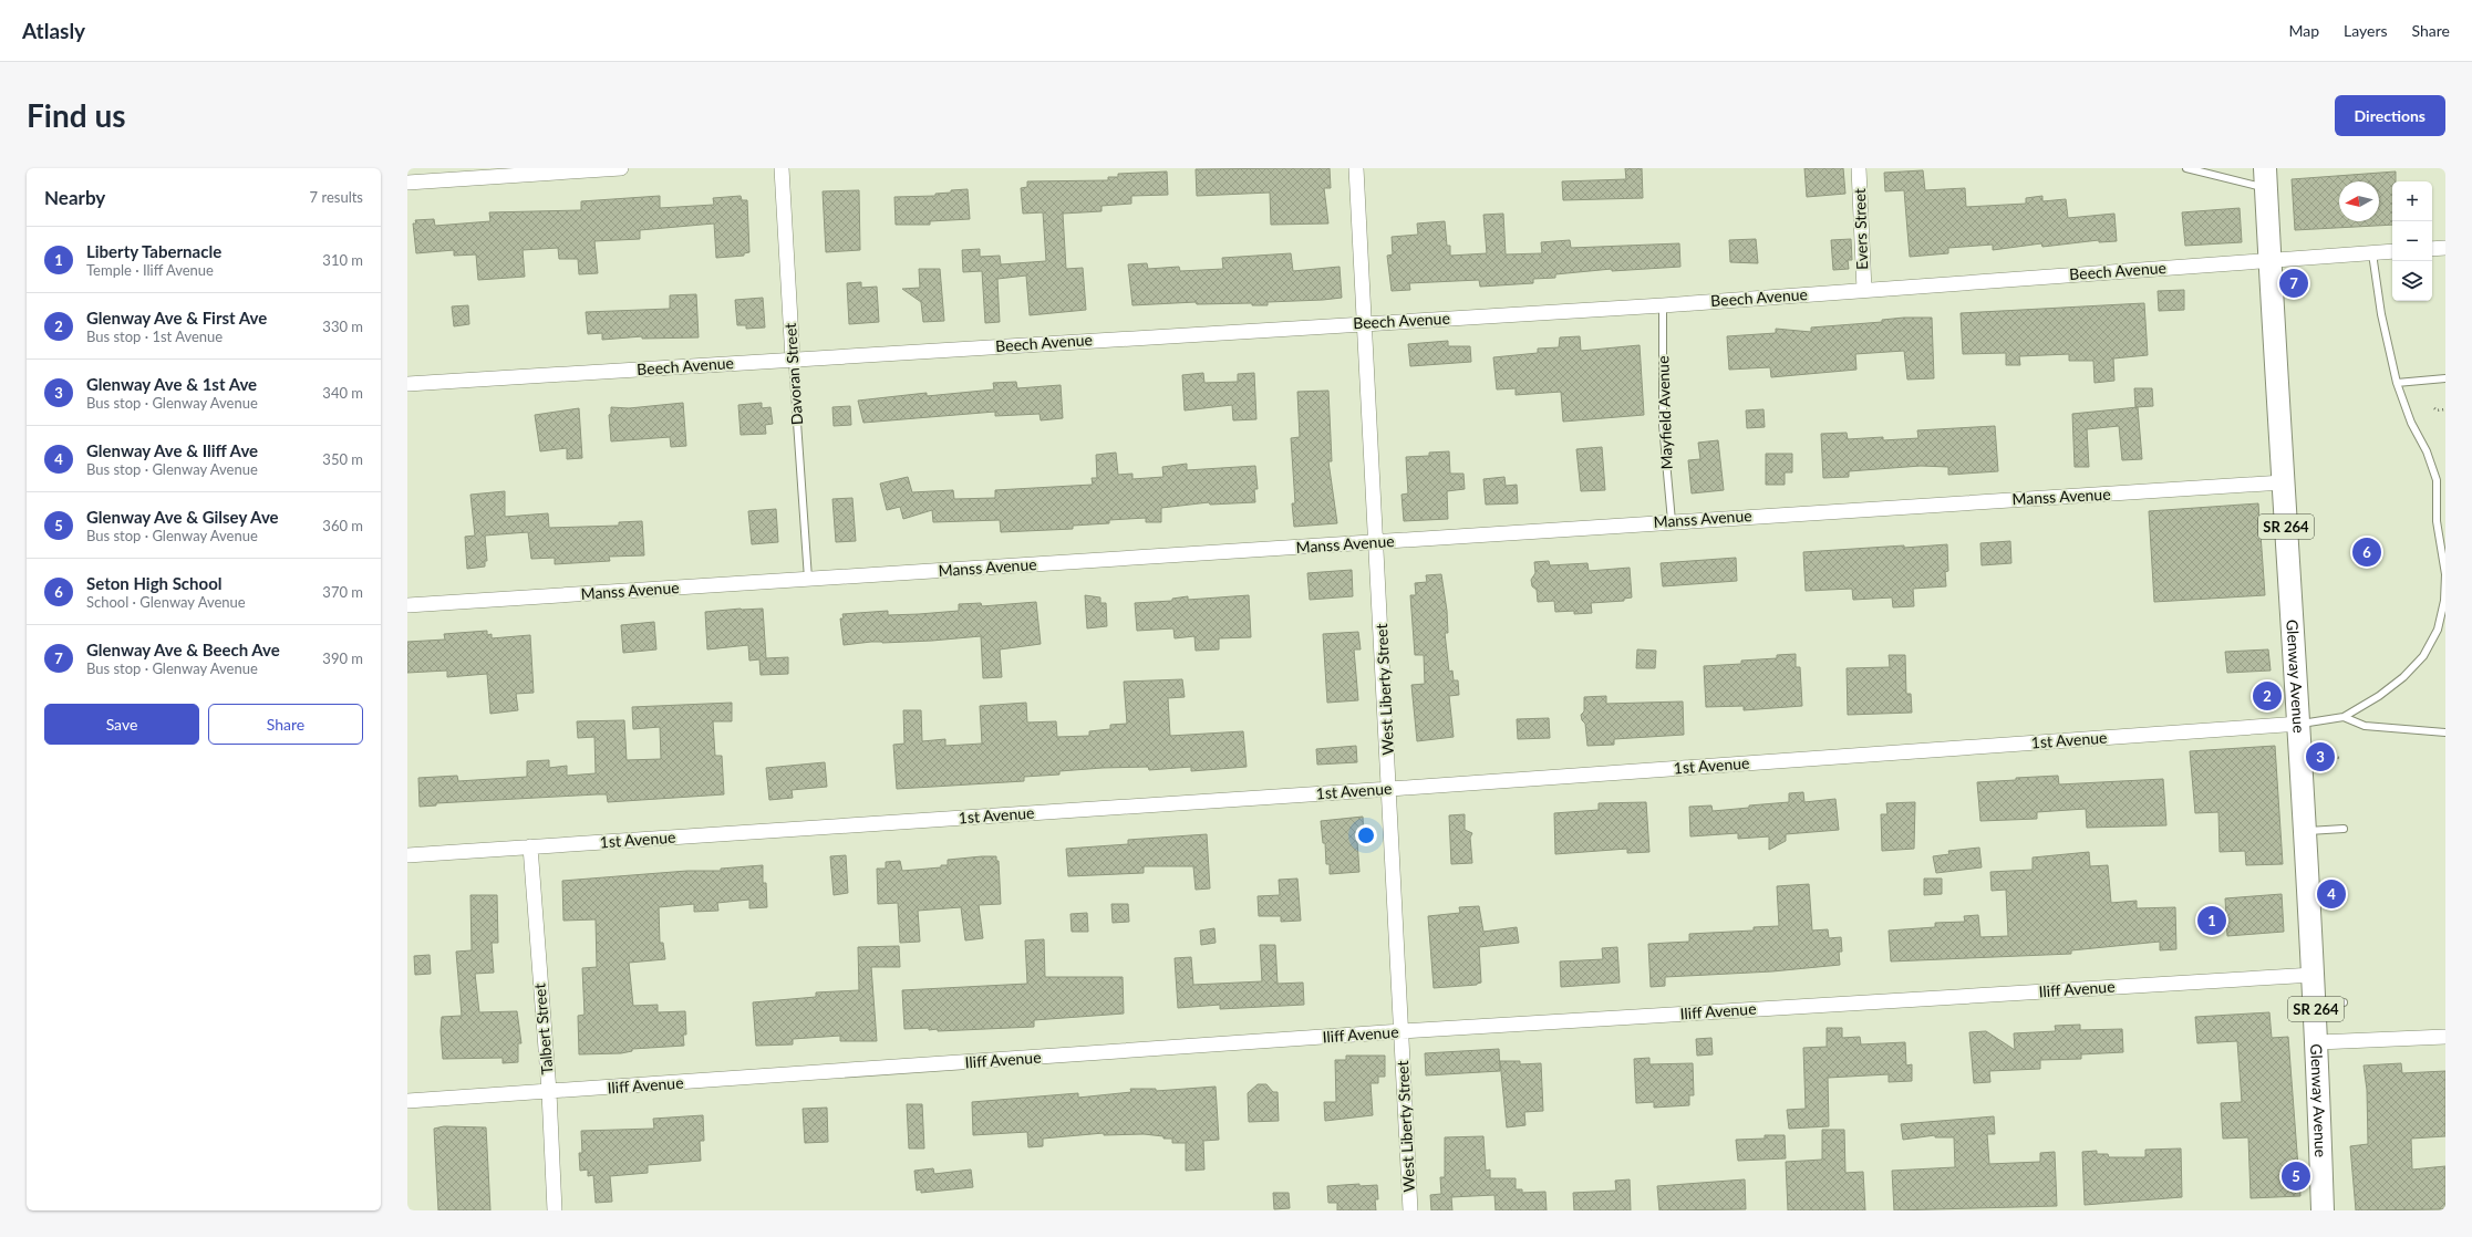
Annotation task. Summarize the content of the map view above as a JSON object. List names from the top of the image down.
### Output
{
  "streets": {
    "main road": ["SR 264", "Glenway Avenue"],
    "street": [
      "Evers Street",
      "Beech Avenue",
      "Davoran Street",
      "Manss Avenue",
      "West Liberty Street",
      "1st Avenue",
      "Iliff Avenue",
      "Talbert Street"
    ],
    "lane": ["Mayfield Avenue"]
  },
  "crossings": [
    ["Evers Street", "Beech Avenue"],
    ["Beech Avenue", "Davoran Street"],
    ["Beech Avenue", "Mayfield Avenue"],
    ["Beech Avenue", "Glenway Avenue"],
    ["Beech Avenue", "West Liberty Street"],
    ["Davoran Street", "Manss Avenue"],
    ["Mayfield Avenue", "Manss Avenue"],
    ["Manss Avenue", "Glenway Avenue"],
    ["Manss Avenue", "West Liberty Street"],
    ["Glenway Avenue", "1st Avenue"],
    ["Glenway Avenue", "Iliff Avenue"],
    ["West Liberty Street", "1st Avenue"],
    ["West Liberty Street", "Iliff Avenue"],
    ["1st Avenue", "Talbert Street"],
    ["Iliff Avenue", "Talbert Street"]
  ],
  "north": "left",
  "page": {
    "header": "Atlasly",
    "nav": ["Map", "Layers", "Share"],
    "buttons": [
      "Directions",
      ["Save", "Share"]
    ],
    "title": "Find us",
    "heading": ["Nearby", "7 results"],
    "map_buttons": ["+", "−"],
    "list": [
      {
        "mark": "1",
        "name": "Liberty Tabernacle",
        "note": "Temple · Iliff Avenue",
        "value": "310 m"
      },
      {
        "mark": "2",
        "name": "Glenway Ave & First Ave",
        "note": "Bus stop · 1st Avenue",
        "value": "330 m"
      },
      {
        "mark": "3",
        "name": "Glenway Ave & 1st Ave",
        "note": "Bus stop · Glenway Avenue",
        "value": "340 m"
      },
      {
        "mark": "4",
        "name": "Glenway Ave & Iliff Ave",
        "note": "Bus stop · Glenway Avenue",
        "value": "350 m"
      },
      {
        "mark": "5",
        "name": "Glenway Ave & Gilsey Ave",
        "note": "Bus stop · Glenway Avenue",
        "value": "360 m"
      },
      {
        "mark": "6",
        "name": "Seton High School",
        "note": "School · Glenway Avenue",
        "value": "370 m"
      },
      {
        "mark": "7",
        "name": "Glenway Ave & Beech Ave",
        "note": "Bus stop · Glenway Avenue",
        "value": "390 m"
      }
    ],
    "pins": [
      "7",
      "6",
      "2",
      "3",
      "4",
      "1",
      "5"
    ]
  }
}
